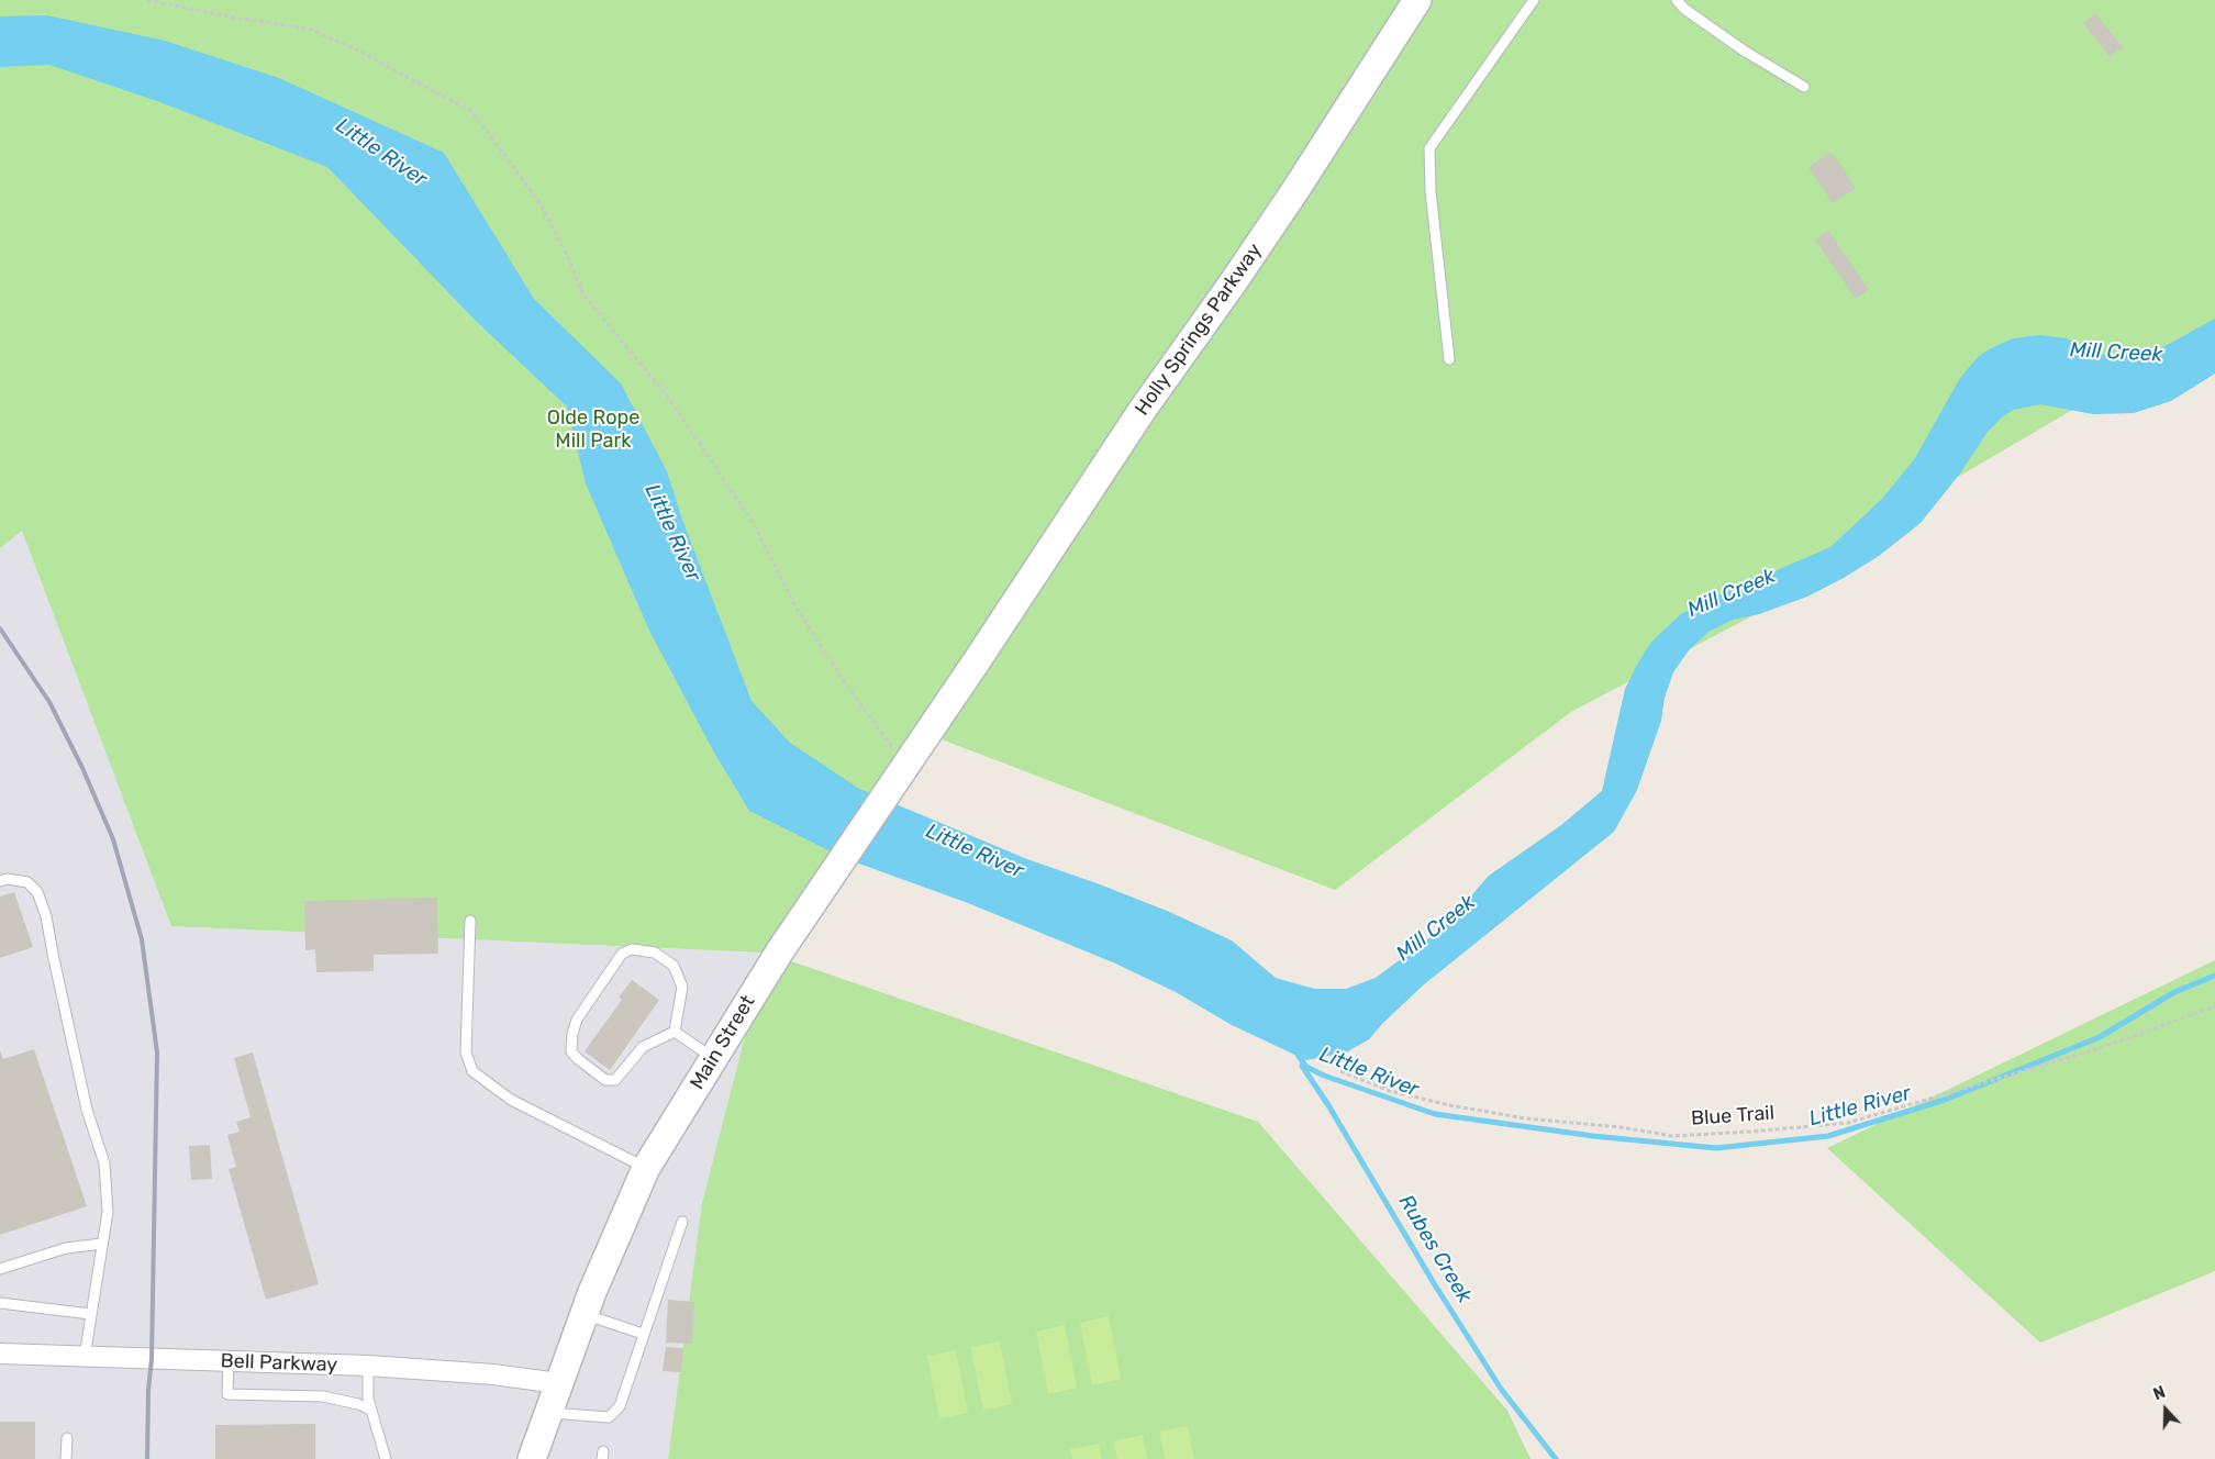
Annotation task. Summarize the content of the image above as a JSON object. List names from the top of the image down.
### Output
{
  "streets": {
    "main road": ["Holly Springs Parkway", "Main Street"],
    "street": ["Bell Parkway"],
    "path": ["Blue Trail"]
  },
  "crossings": [
    ["Holly Springs Parkway", "Main Street"],
    ["Main Street", "Bell Parkway"]
  ],
  "water": ["Little River", "Mill Creek", "Rubes Creek"],
  "parks": ["Olde Rope Mill Park"],
  "north": "top"
}
